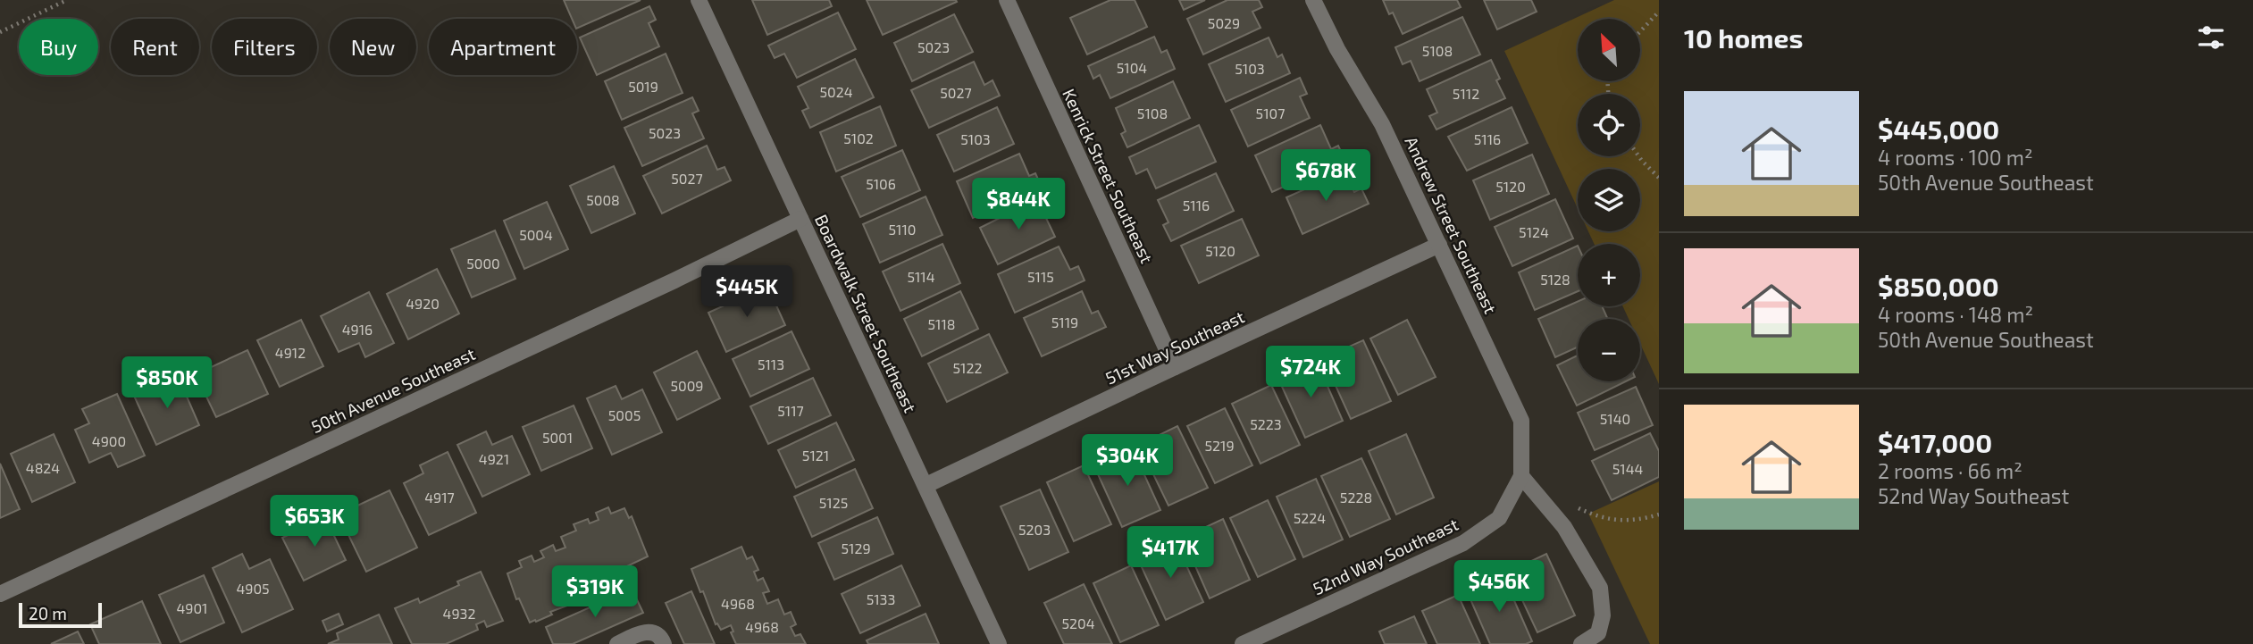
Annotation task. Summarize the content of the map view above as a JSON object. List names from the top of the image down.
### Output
{
  "streets": {
    "street": [
      "Kenrick Street Southeast",
      "Andrew Street Southeast",
      "Boardwalk Street Southeast",
      "51st Way Southeast",
      "50th Avenue Southeast",
      "52nd Way Southeast"
    ]
  },
  "crossings": [
    ["Kenrick Street Southeast", "51st Way Southeast"],
    ["Andrew Street Southeast", "51st Way Southeast"],
    ["Andrew Street Southeast", "52nd Way Southeast"],
    ["Boardwalk Street Southeast", "51st Way Southeast"],
    ["Boardwalk Street Southeast", "50th Avenue Southeast"]
  ],
  "house_numbers": [
    "5029",
    "5023",
    "5108",
    "5104",
    "5103",
    "5019",
    "5024",
    "5027",
    "5112",
    "5108",
    "5107",
    "5023",
    "5102",
    "5103",
    "5116",
    "5027",
    "5106",
    "5120",
    "5008",
    "5116",
    "5110",
    "5124",
    "5004",
    "5120",
    "5000",
    "5114",
    "5115",
    "5128",
    "4920",
    "5119",
    "5118",
    "4916",
    "4912",
    "5113",
    "5122",
    "5009",
    "5117",
    "5005",
    "5140",
    "5223",
    "5001",
    "4900",
    "5219",
    "5121",
    "4921",
    "4824",
    "5144",
    "4917",
    "5228",
    "5125",
    "5224",
    "5203",
    "5129",
    "4905",
    "5133",
    "4968",
    "4901",
    "4932",
    "5204",
    "4968"
  ],
  "scale_bar": "20 m",
  "north": "top left",
  "page": {
    "heading": "10 homes",
    "map_buttons": ["+", "−"],
    "chip": [
      "Buy",
      "Rent",
      "Filters",
      "New",
      "Apartment"
    ],
    "list": [
      {
        "name": "$445,000",
        "note": "4 rooms · 100 m² · 50th Avenue Southeast"
      },
      {
        "name": "$850,000",
        "note": "4 rooms · 148 m² · 50th Avenue Southeast"
      },
      {
        "name": "$417,000",
        "note": "2 rooms · 66 m² · 52nd Way Southeast"
      }
    ],
    "price": [
      "$678K",
      "$844K",
      "$445K",
      "$724K",
      "$850K",
      "$304K",
      "$653K",
      "$417K",
      "$456K",
      "$319K"
    ],
    "scale": "20 m"
  }
}
